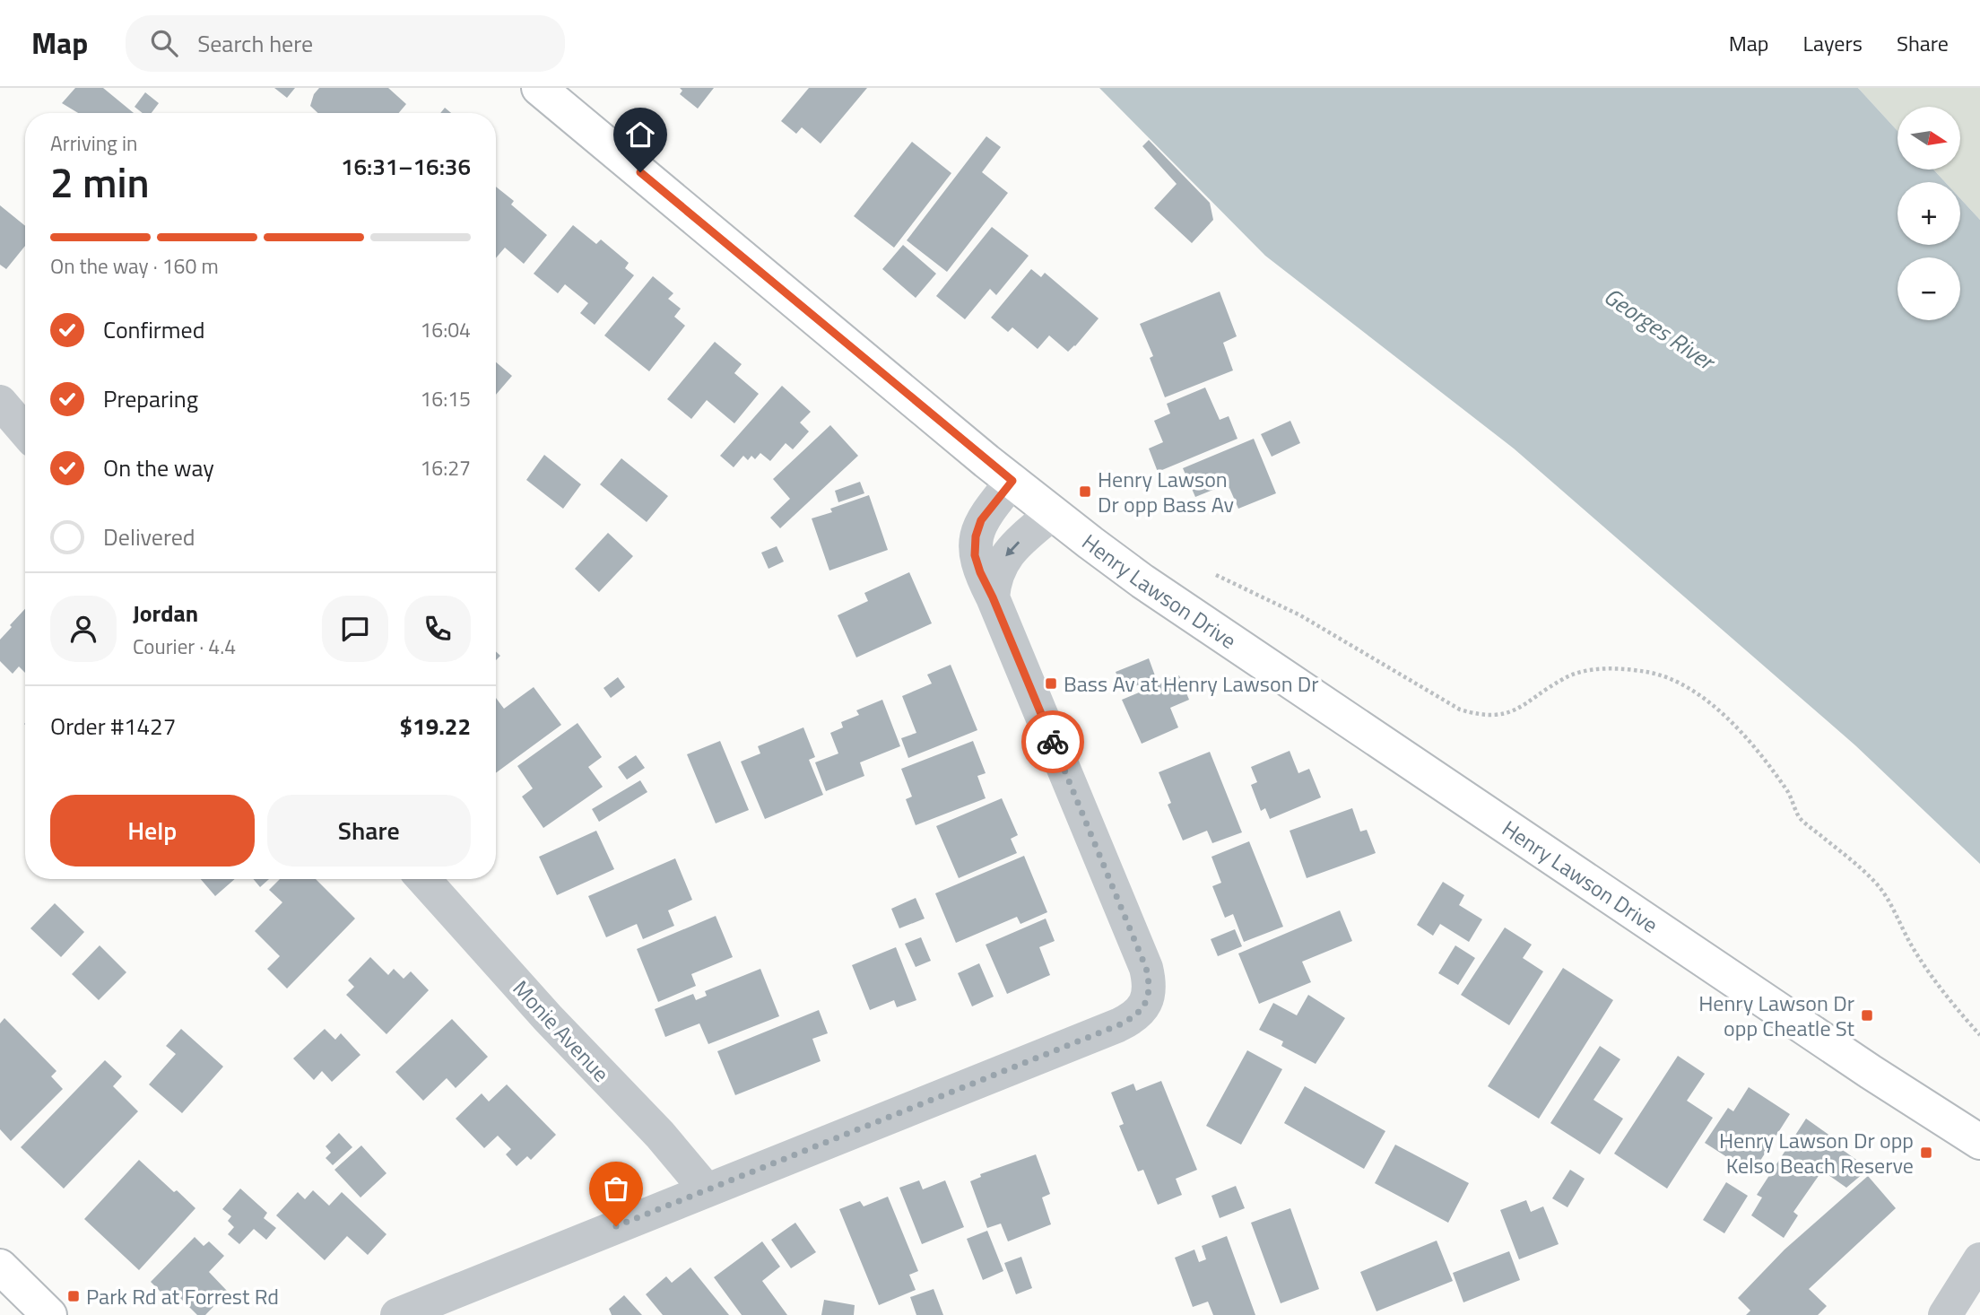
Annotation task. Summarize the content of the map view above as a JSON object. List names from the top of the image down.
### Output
{
  "streets": {
    "main road": ["Henry Lawson Drive"],
    "street": ["Monie Avenue"]
  },
  "water": ["Georges River"],
  "places": {
    "transit": [
      "Henry Lawson Dr opp Bass Av",
      "Bass Av at Henry Lawson Dr",
      "Henry Lawson Dr opp Cheatle St",
      "Henry Lawson Dr opp Kelso Beach Reserve",
      "Park Rd at Forrest Rd"
    ]
  },
  "north": "right",
  "page": {
    "header": "Map",
    "search": "Search here",
    "nav": ["Map", "Layers", "Share"],
    "map_buttons": ["+", "−"],
    "heading": ["2 min", "Arriving in", "16:31–16:36"],
    "panel": [
      "Jordan",
      "Courier · 4.4",
      "Order #1427",
      "$19.22"
    ],
    "bar": "On the way · 160 m",
    "list": [
      ["Confirmed", "16:04"],
      ["Preparing", "16:15"],
      ["On the way", "16:27"],
      "Delivered"
    ],
    "buttons": ["Help", "Share"]
  }
}
